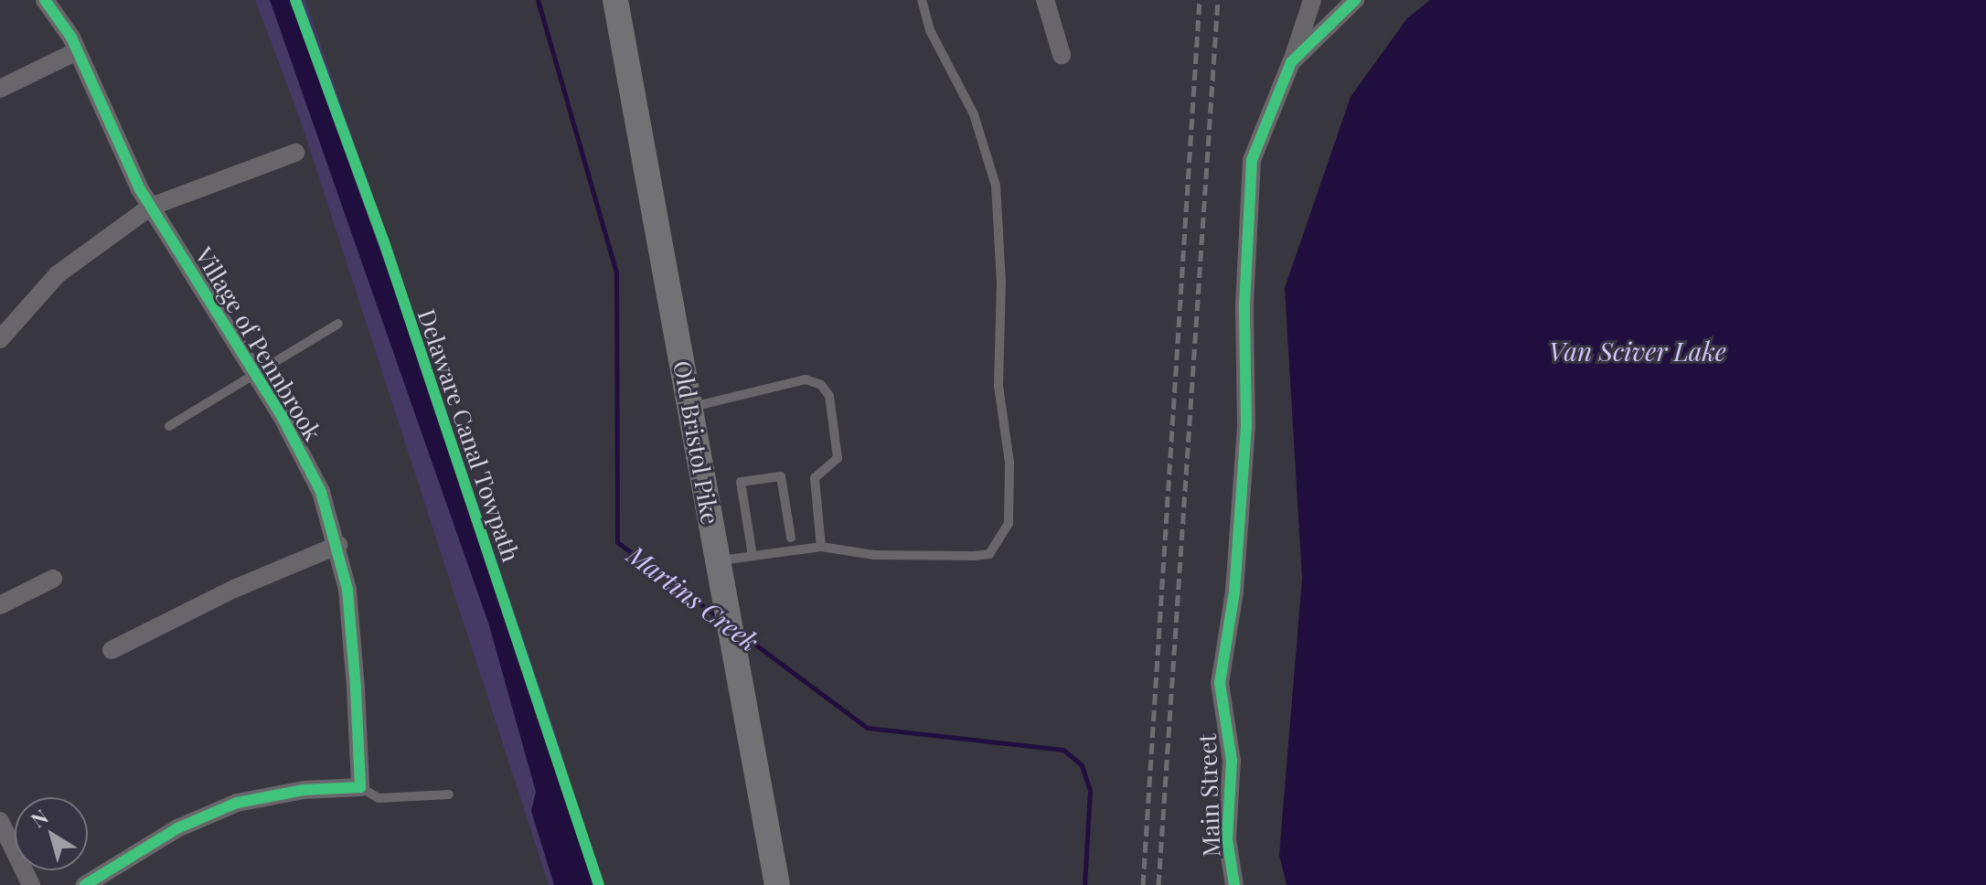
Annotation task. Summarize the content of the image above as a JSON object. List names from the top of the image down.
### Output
{
  "streets": {
    "main road": ["Old Bristol Pike"],
    "street": ["Village of Pennbrook", "Main Street"],
    "cycle path": ["Delaware Canal Towpath"]
  },
  "water": ["Van Sciver Lake", "Martins Creek"],
  "north": "top left"
}
